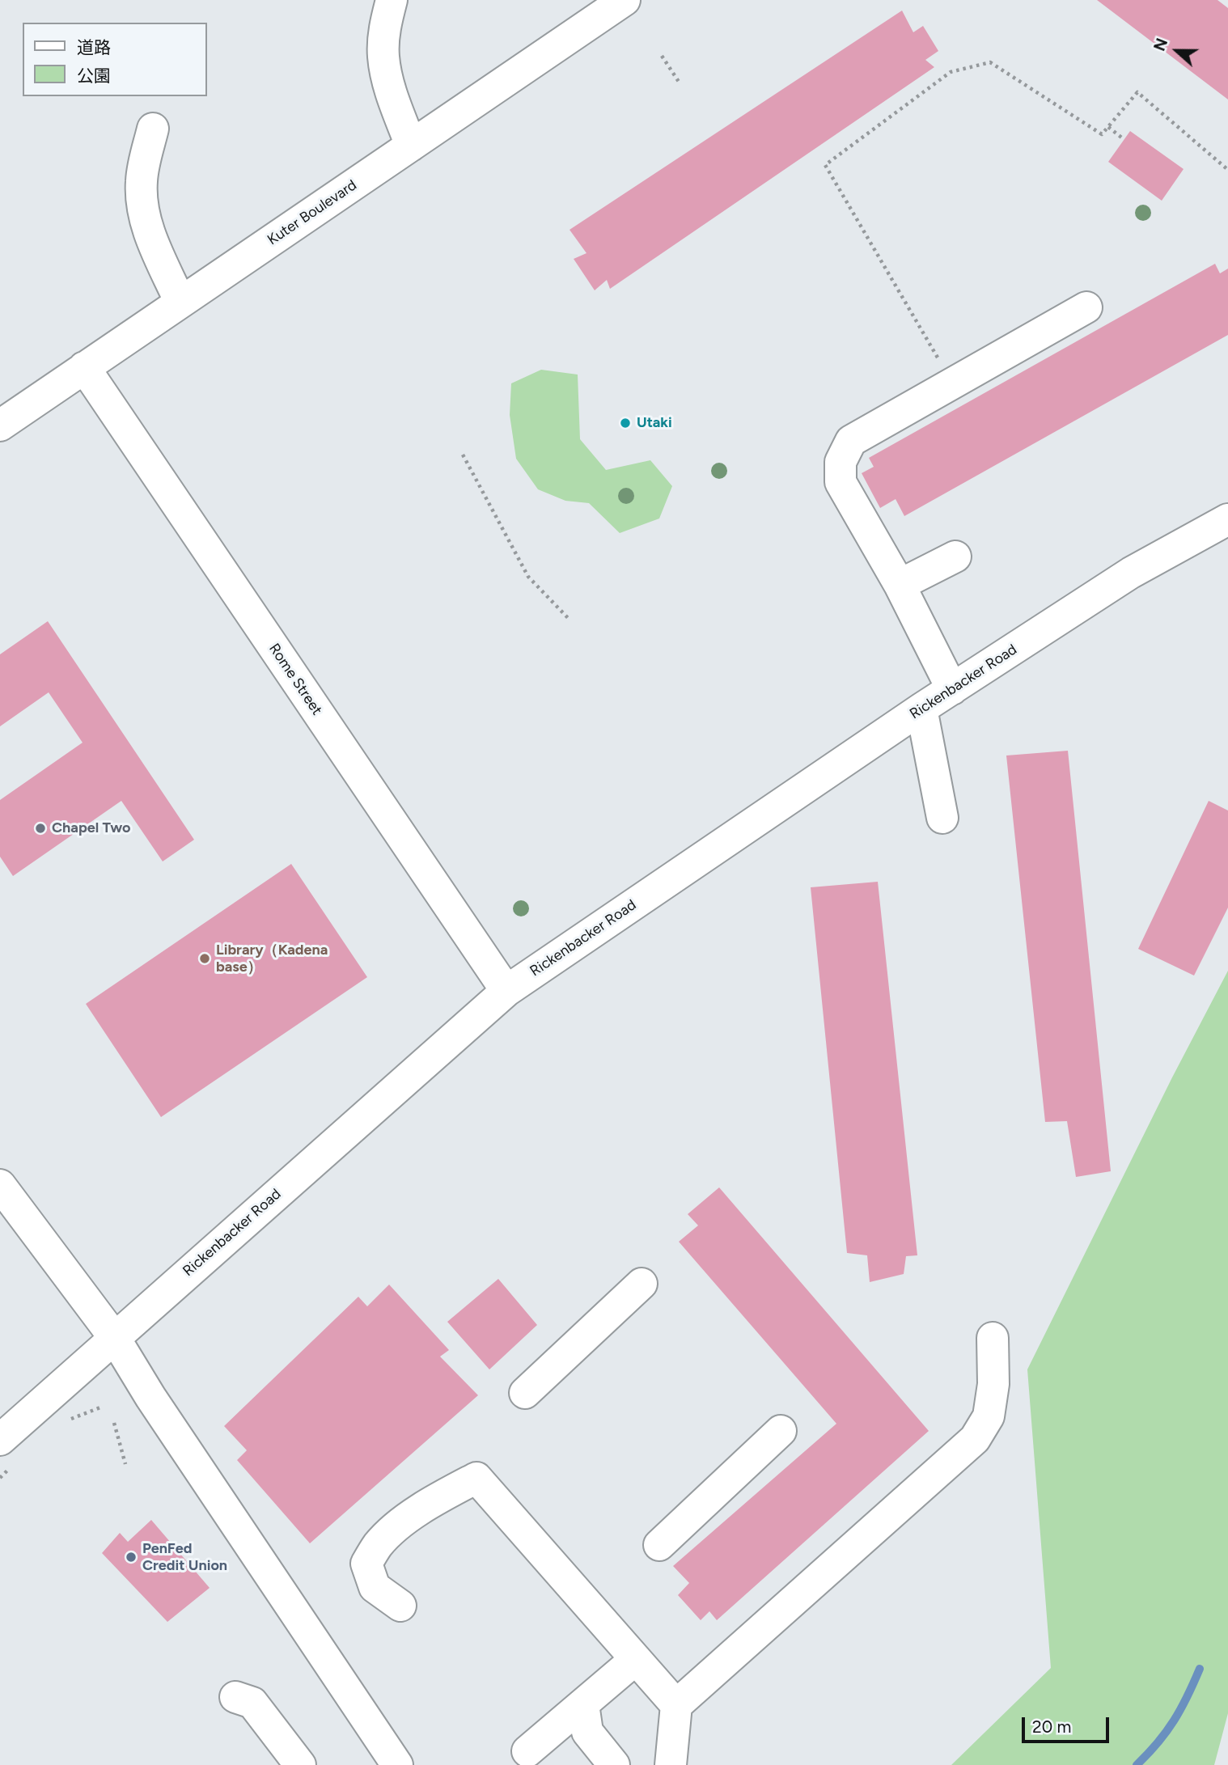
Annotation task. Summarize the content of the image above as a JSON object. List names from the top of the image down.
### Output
{
  "streets": {
    "street": ["Kuter Boulevard", "Rome Street", "Rickenbacker Road"]
  },
  "crossings": [
    ["Kuter Boulevard", "Rome Street"],
    ["Rome Street", "Rickenbacker Road"]
  ],
  "places": [
    "Utaki",
    "Chapel Two",
    "Library（Kadena base）",
    "PenFed Credit Union"
  ],
  "legend": ["道路", "公園"],
  "scale_bar": "20 m",
  "north": "left"
}
